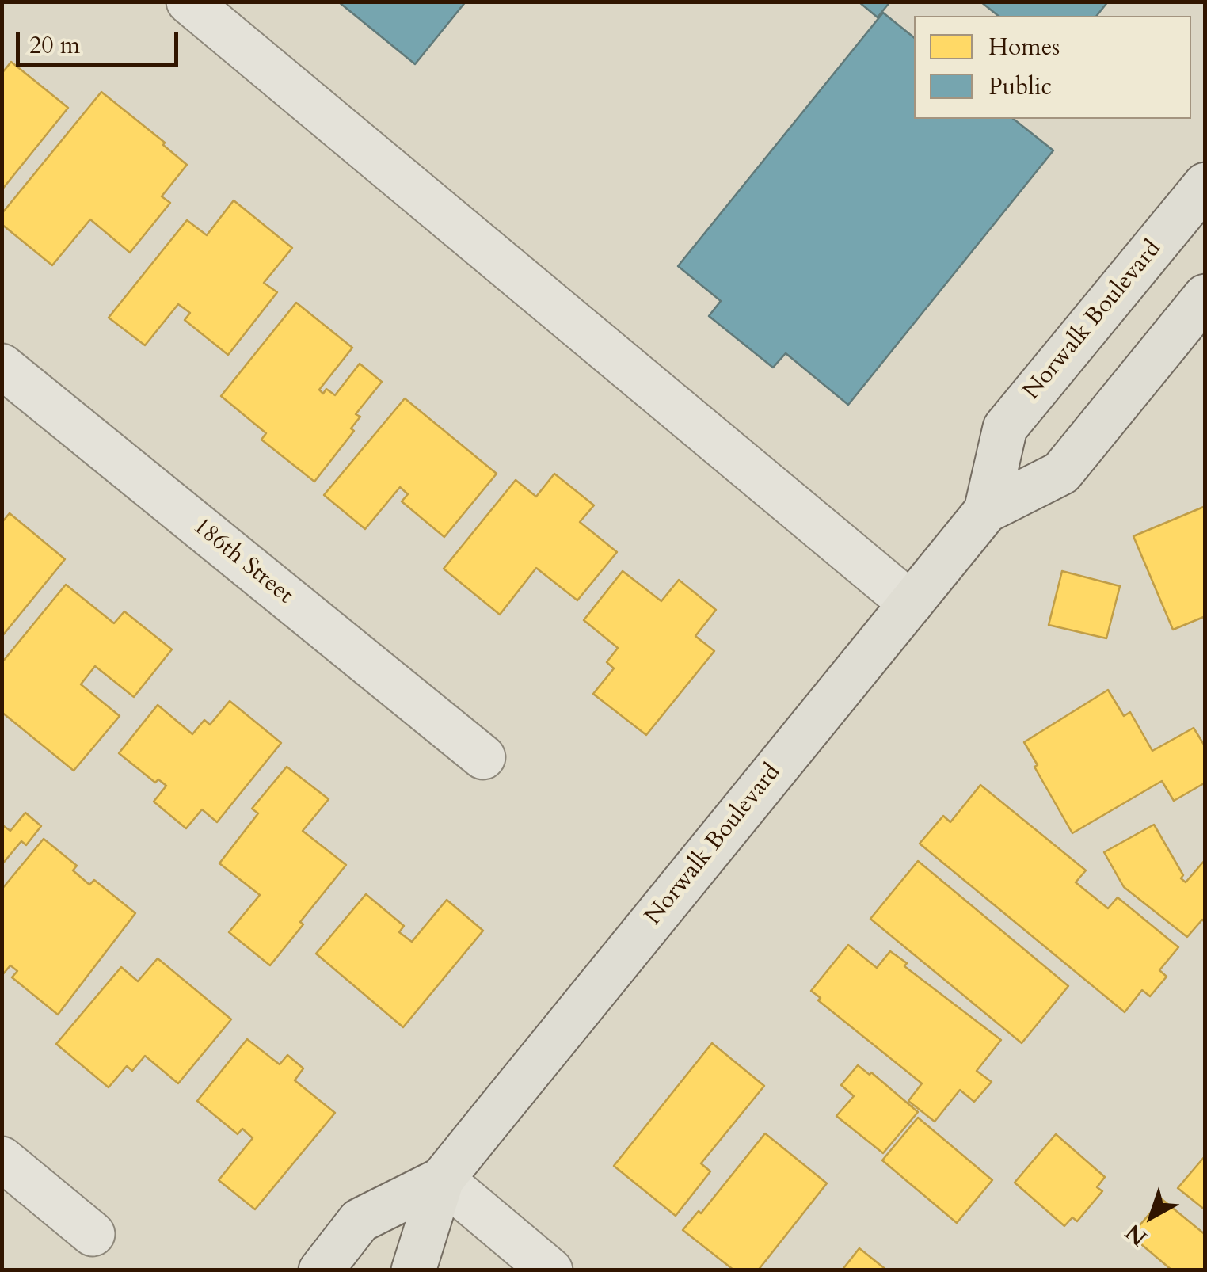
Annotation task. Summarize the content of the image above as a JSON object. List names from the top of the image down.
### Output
{
  "streets": {
    "main road": ["Norwalk Boulevard"],
    "street": ["186th Street"]
  },
  "legend": ["Homes", "Public"],
  "scale_bar": "20 m",
  "north": "bottom left"
}
